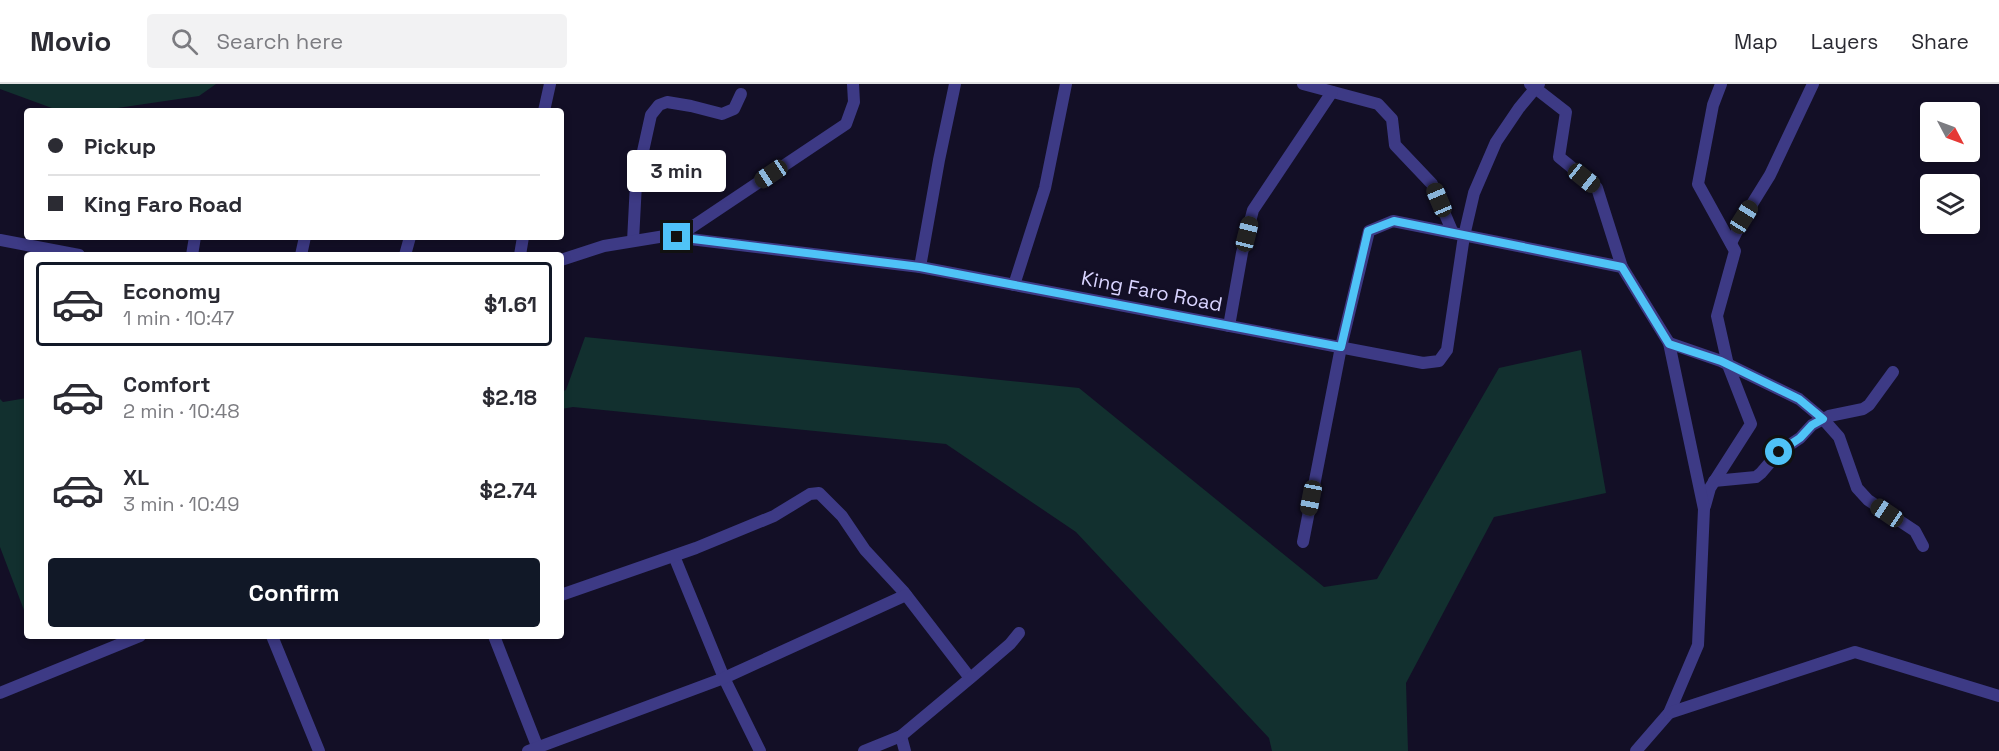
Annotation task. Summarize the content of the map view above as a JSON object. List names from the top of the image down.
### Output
{
  "streets": {
    "street": ["King Faro Road"]
  },
  "north": "bottom right",
  "page": {
    "header": "Movio",
    "search": "Search here",
    "nav": ["Map", "Layers", "Share"],
    "banner": ["Pickup", "King Faro Road"],
    "bubble": "3 min",
    "list": [
      {
        "name": "Economy",
        "note": "1 min · 10:47",
        "value": "$1.61"
      },
      {
        "name": "Comfort",
        "note": "2 min · 10:48",
        "value": "$2.18"
      },
      {
        "name": "XL",
        "note": "3 min · 10:49",
        "value": "$2.74"
      }
    ],
    "buttons": "Confirm"
  }
}
